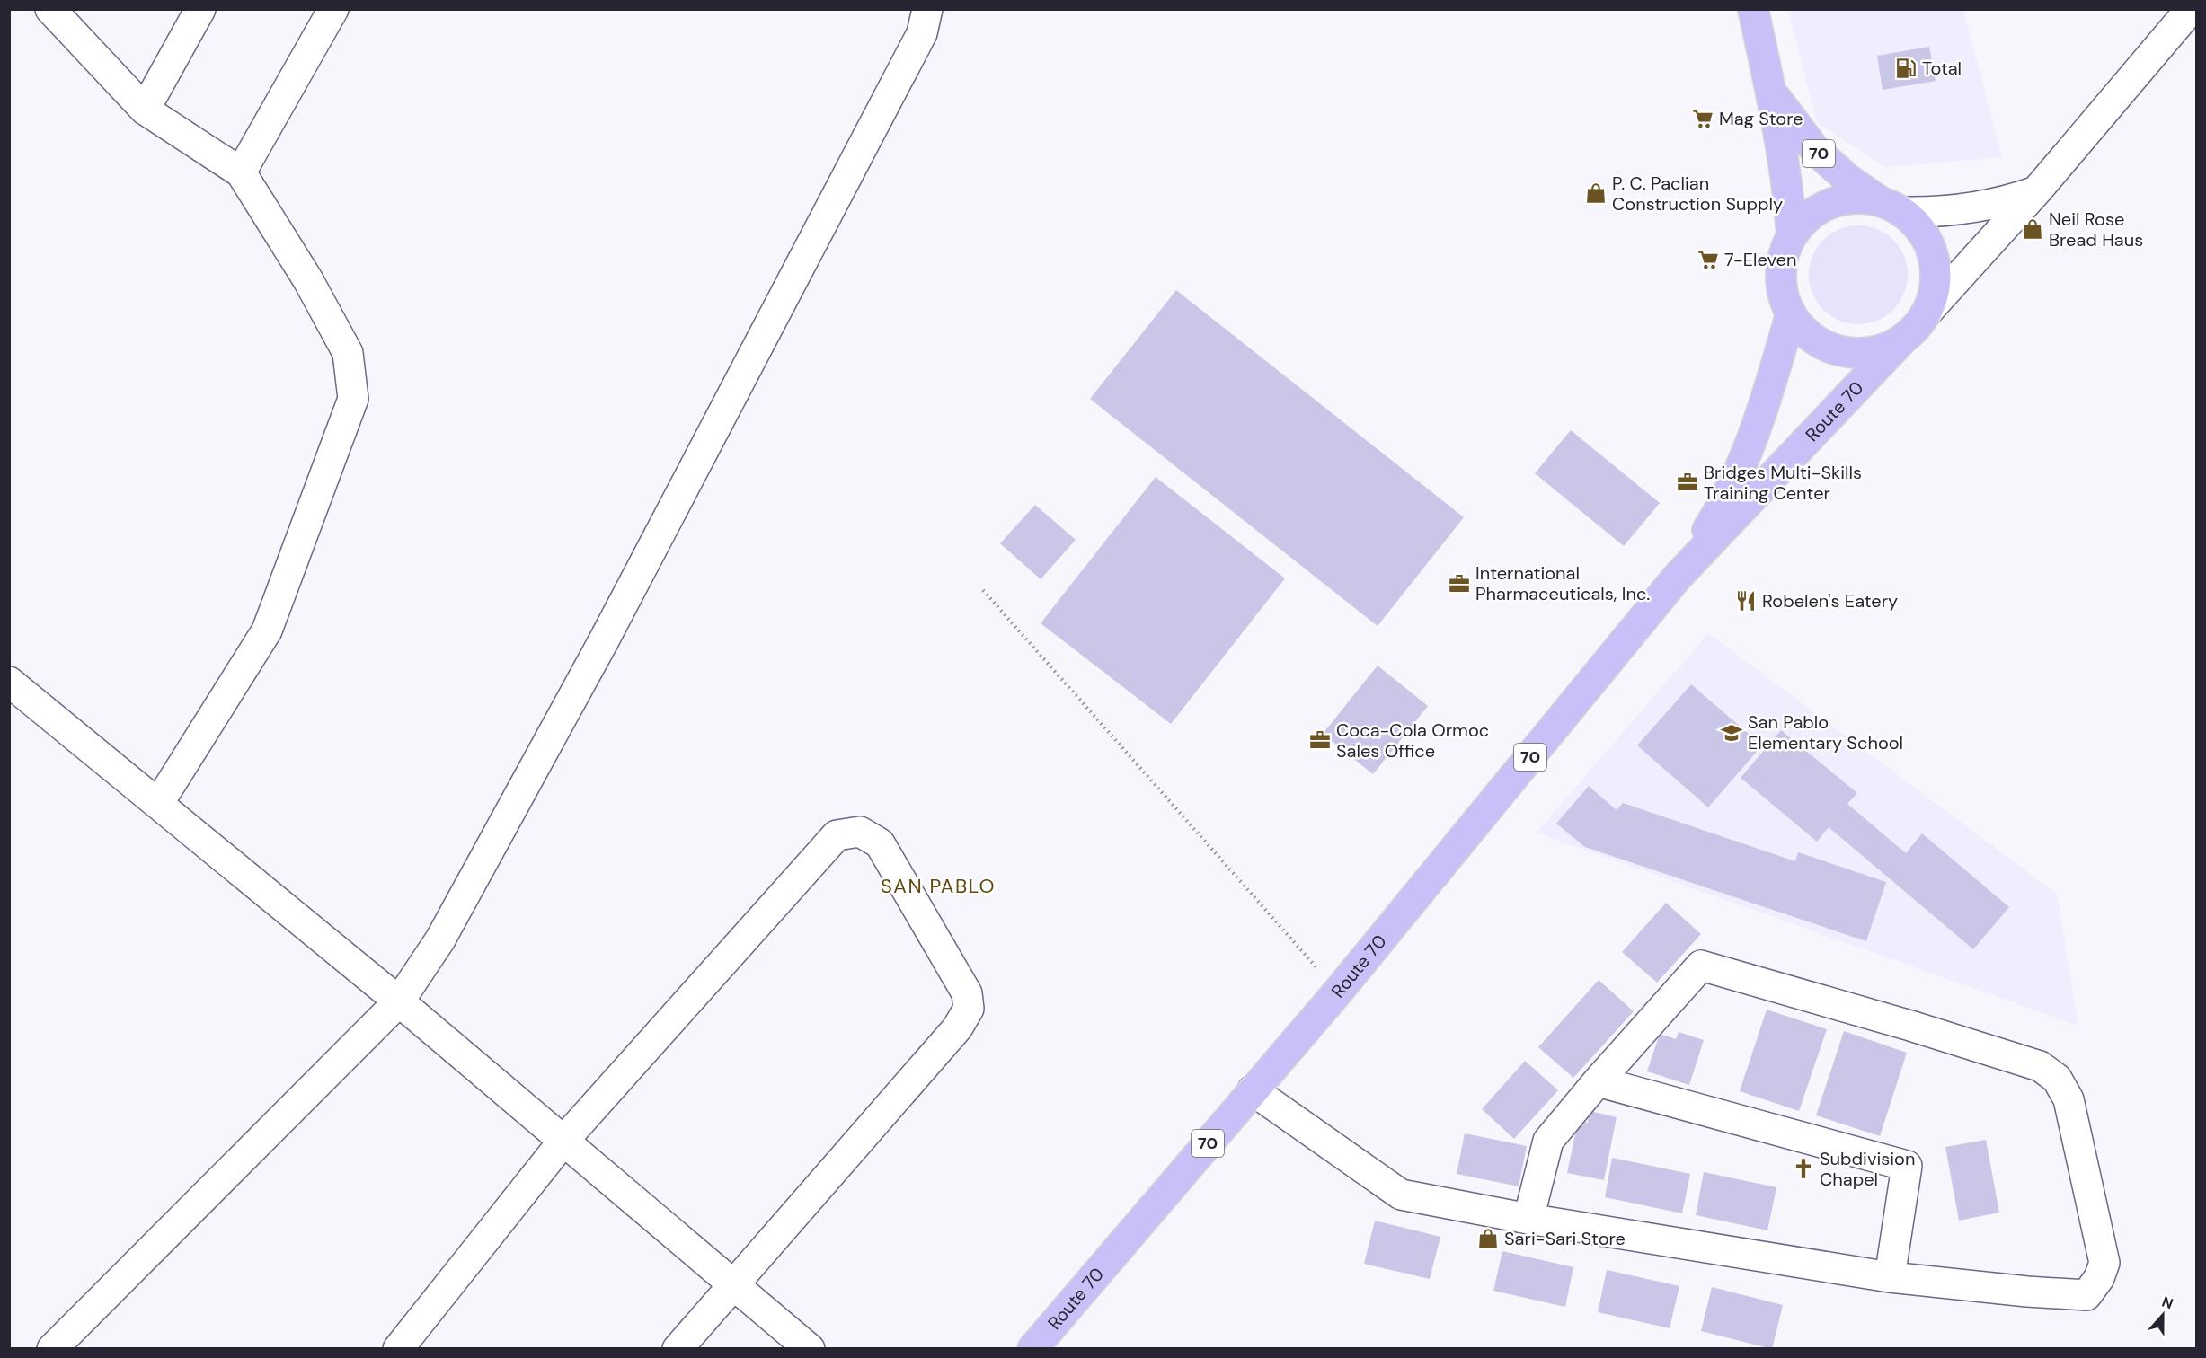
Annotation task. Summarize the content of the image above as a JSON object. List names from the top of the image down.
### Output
{
  "streets": {
    "highway": ["70", "Route 70"]
  },
  "crossings": [
    ["70", "Route 70"]
  ],
  "districts": ["SAN PABLO"],
  "places": {
    "fuel station": ["Total"],
    "supermarket": ["Mag Store", "7-Eleven"],
    "shop": ["P. C. Paclian Construction Supply", "Neil Rose Bread Haus", "Sari-Sari Store"],
    "office": ["Bridges Multi-Skills Training Center", "International Pharmaceuticals, Inc.", "Coca-Cola Ormoc Sales Office"],
    "restaurant": ["Robelen's Eatery"],
    "school or university": ["San Pablo Elementary School"],
    "church": ["Subdivision Chapel"]
  },
  "north": "top"
}
